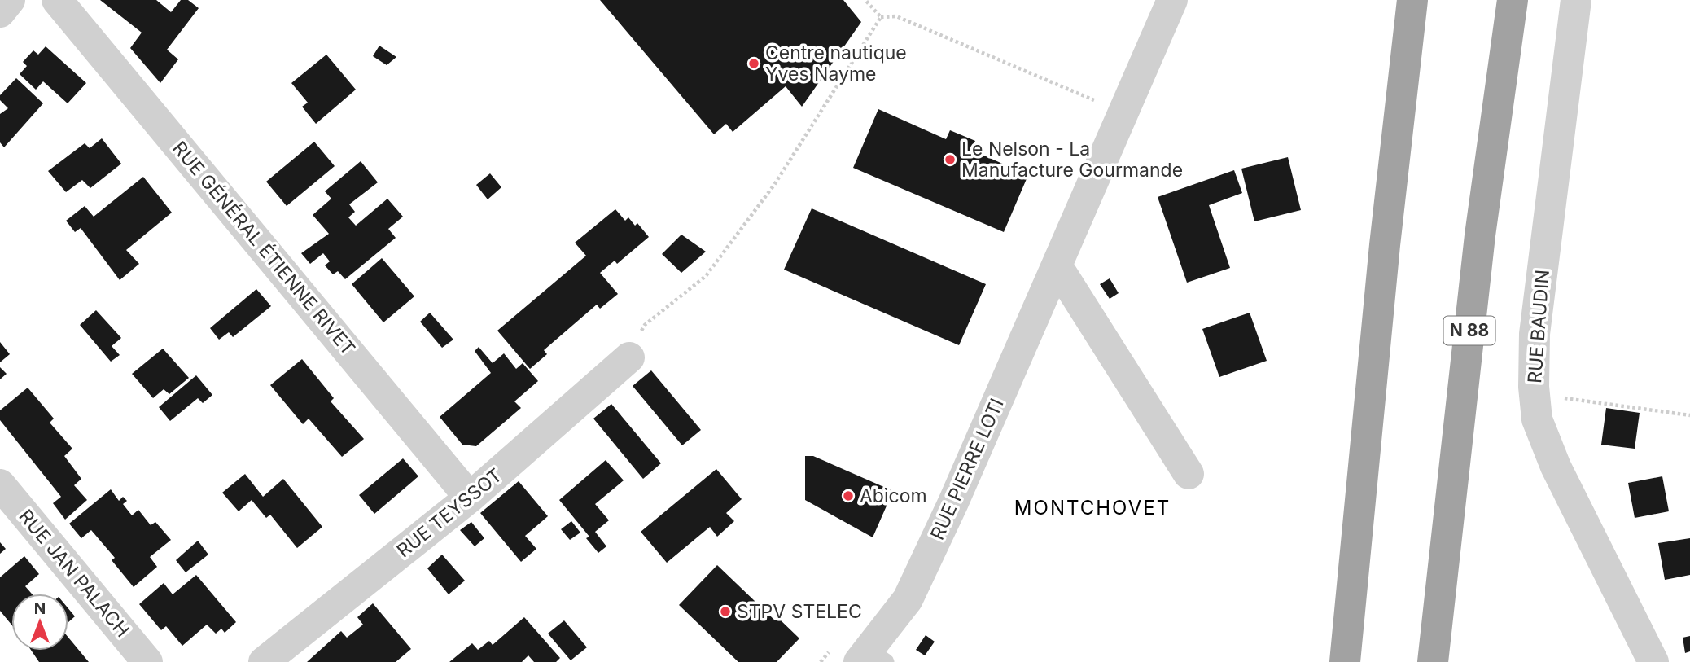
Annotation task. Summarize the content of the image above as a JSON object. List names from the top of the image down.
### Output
{
  "streets": {
    "highway": ["N 88"],
    "street": [
      "RUE GÉNÉRAL ÉTIENNE RIVET",
      "RUE BAUDIN",
      "RUE PIERRE LOTI",
      "RUE TEYSSOT",
      "RUE JAN PALACH"
    ]
  },
  "crossings": [
    ["RUE GÉNÉRAL ÉTIENNE RIVET", "RUE TEYSSOT"]
  ],
  "districts": ["MONTCHOVET"],
  "places": [
    "Centre nautique Yves Nayme",
    "Le Nelson - La Manufacture Gourmande",
    "Abicom",
    "STPV STELEC"
  ],
  "north": "top"
}
